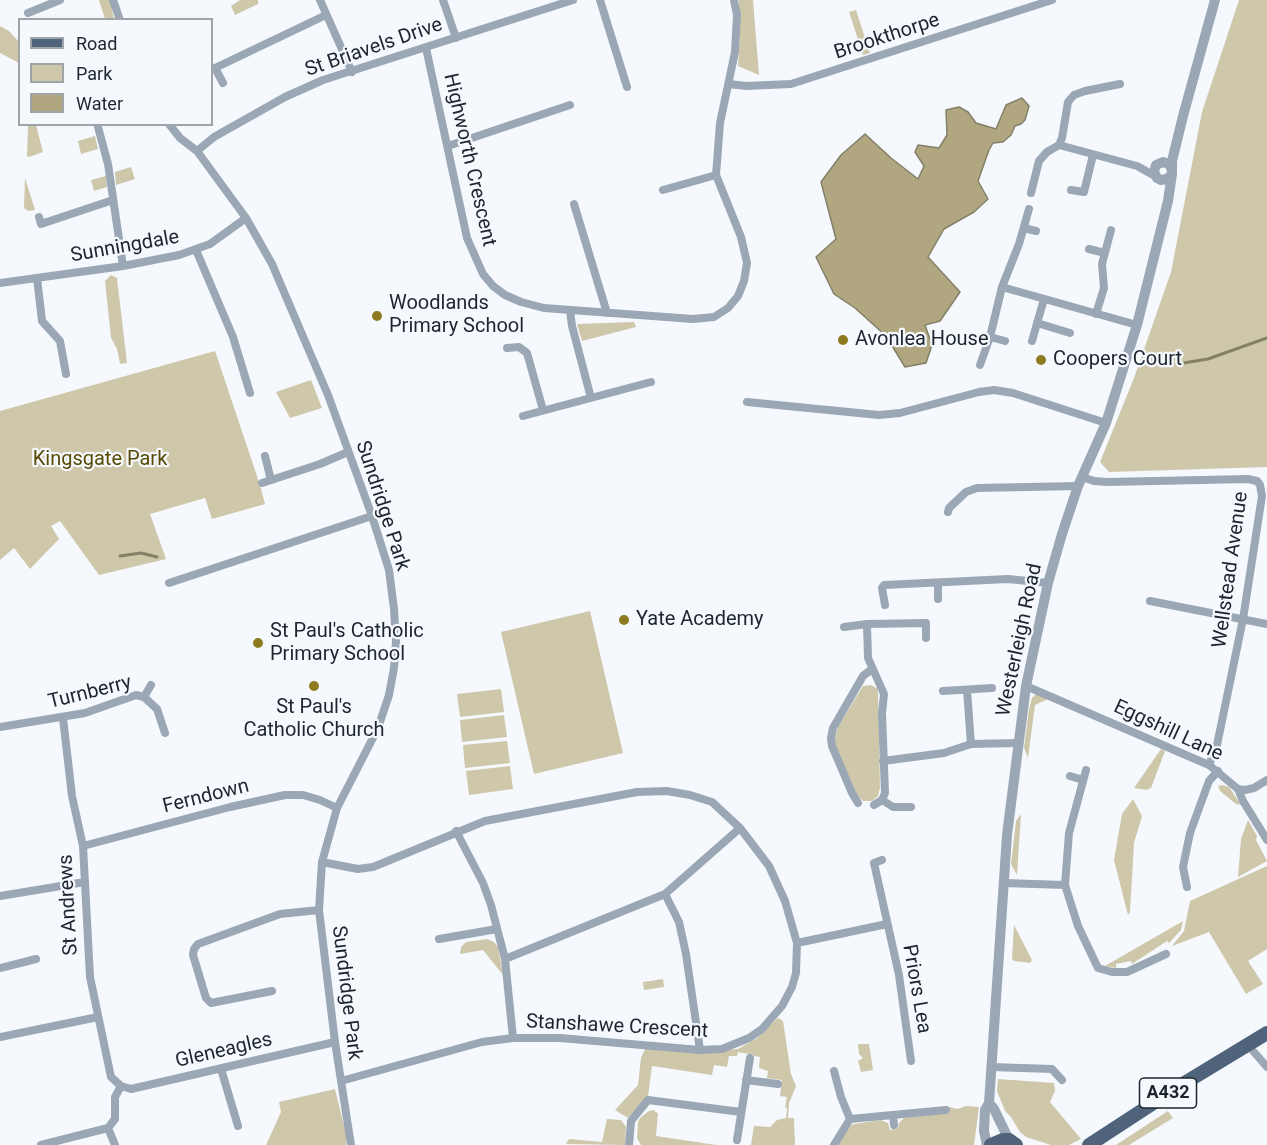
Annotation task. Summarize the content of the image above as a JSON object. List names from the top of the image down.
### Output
{
  "streets": {
    "main road": ["A432"],
    "street": [
      "Brookthorpe",
      "St Briavels Drive",
      "Highworth Crescent",
      "Sunningdale",
      "Sundridge Park",
      "Wellstead Avenue",
      "Westerleigh Road",
      "Turnberry",
      "Eggshill Lane",
      "Ferndown",
      "St Andrews",
      "Priors Lea",
      "Stanshawe Crescent",
      "Gleneagles"
    ]
  },
  "crossings": [
    ["Brookthorpe", "Highworth Crescent"],
    ["St Briavels Drive", "Highworth Crescent"],
    ["St Briavels Drive", "Sundridge Park"],
    ["Sunningdale", "Sundridge Park"],
    ["Sundridge Park", "Ferndown"],
    ["Sundridge Park", "Stanshawe Crescent"],
    ["Sundridge Park", "Gleneagles"],
    ["Wellstead Avenue", "Westerleigh Road"],
    ["Wellstead Avenue", "Eggshill Lane"],
    ["Westerleigh Road", "Eggshill Lane"],
    ["Turnberry", "St Andrews"],
    ["Ferndown", "St Andrews"],
    ["St Andrews", "Gleneagles"],
    ["Priors Lea", "Stanshawe Crescent"]
  ],
  "parks": ["Kingsgate Park"],
  "places": [
    "Woodlands Primary School",
    "Avonlea House",
    "Coopers Court",
    "Yate Academy",
    "St Paul's Catholic Primary School",
    "St Paul's Catholic Church"
  ],
  "legend": ["Road", "Park", "Water"]
}
